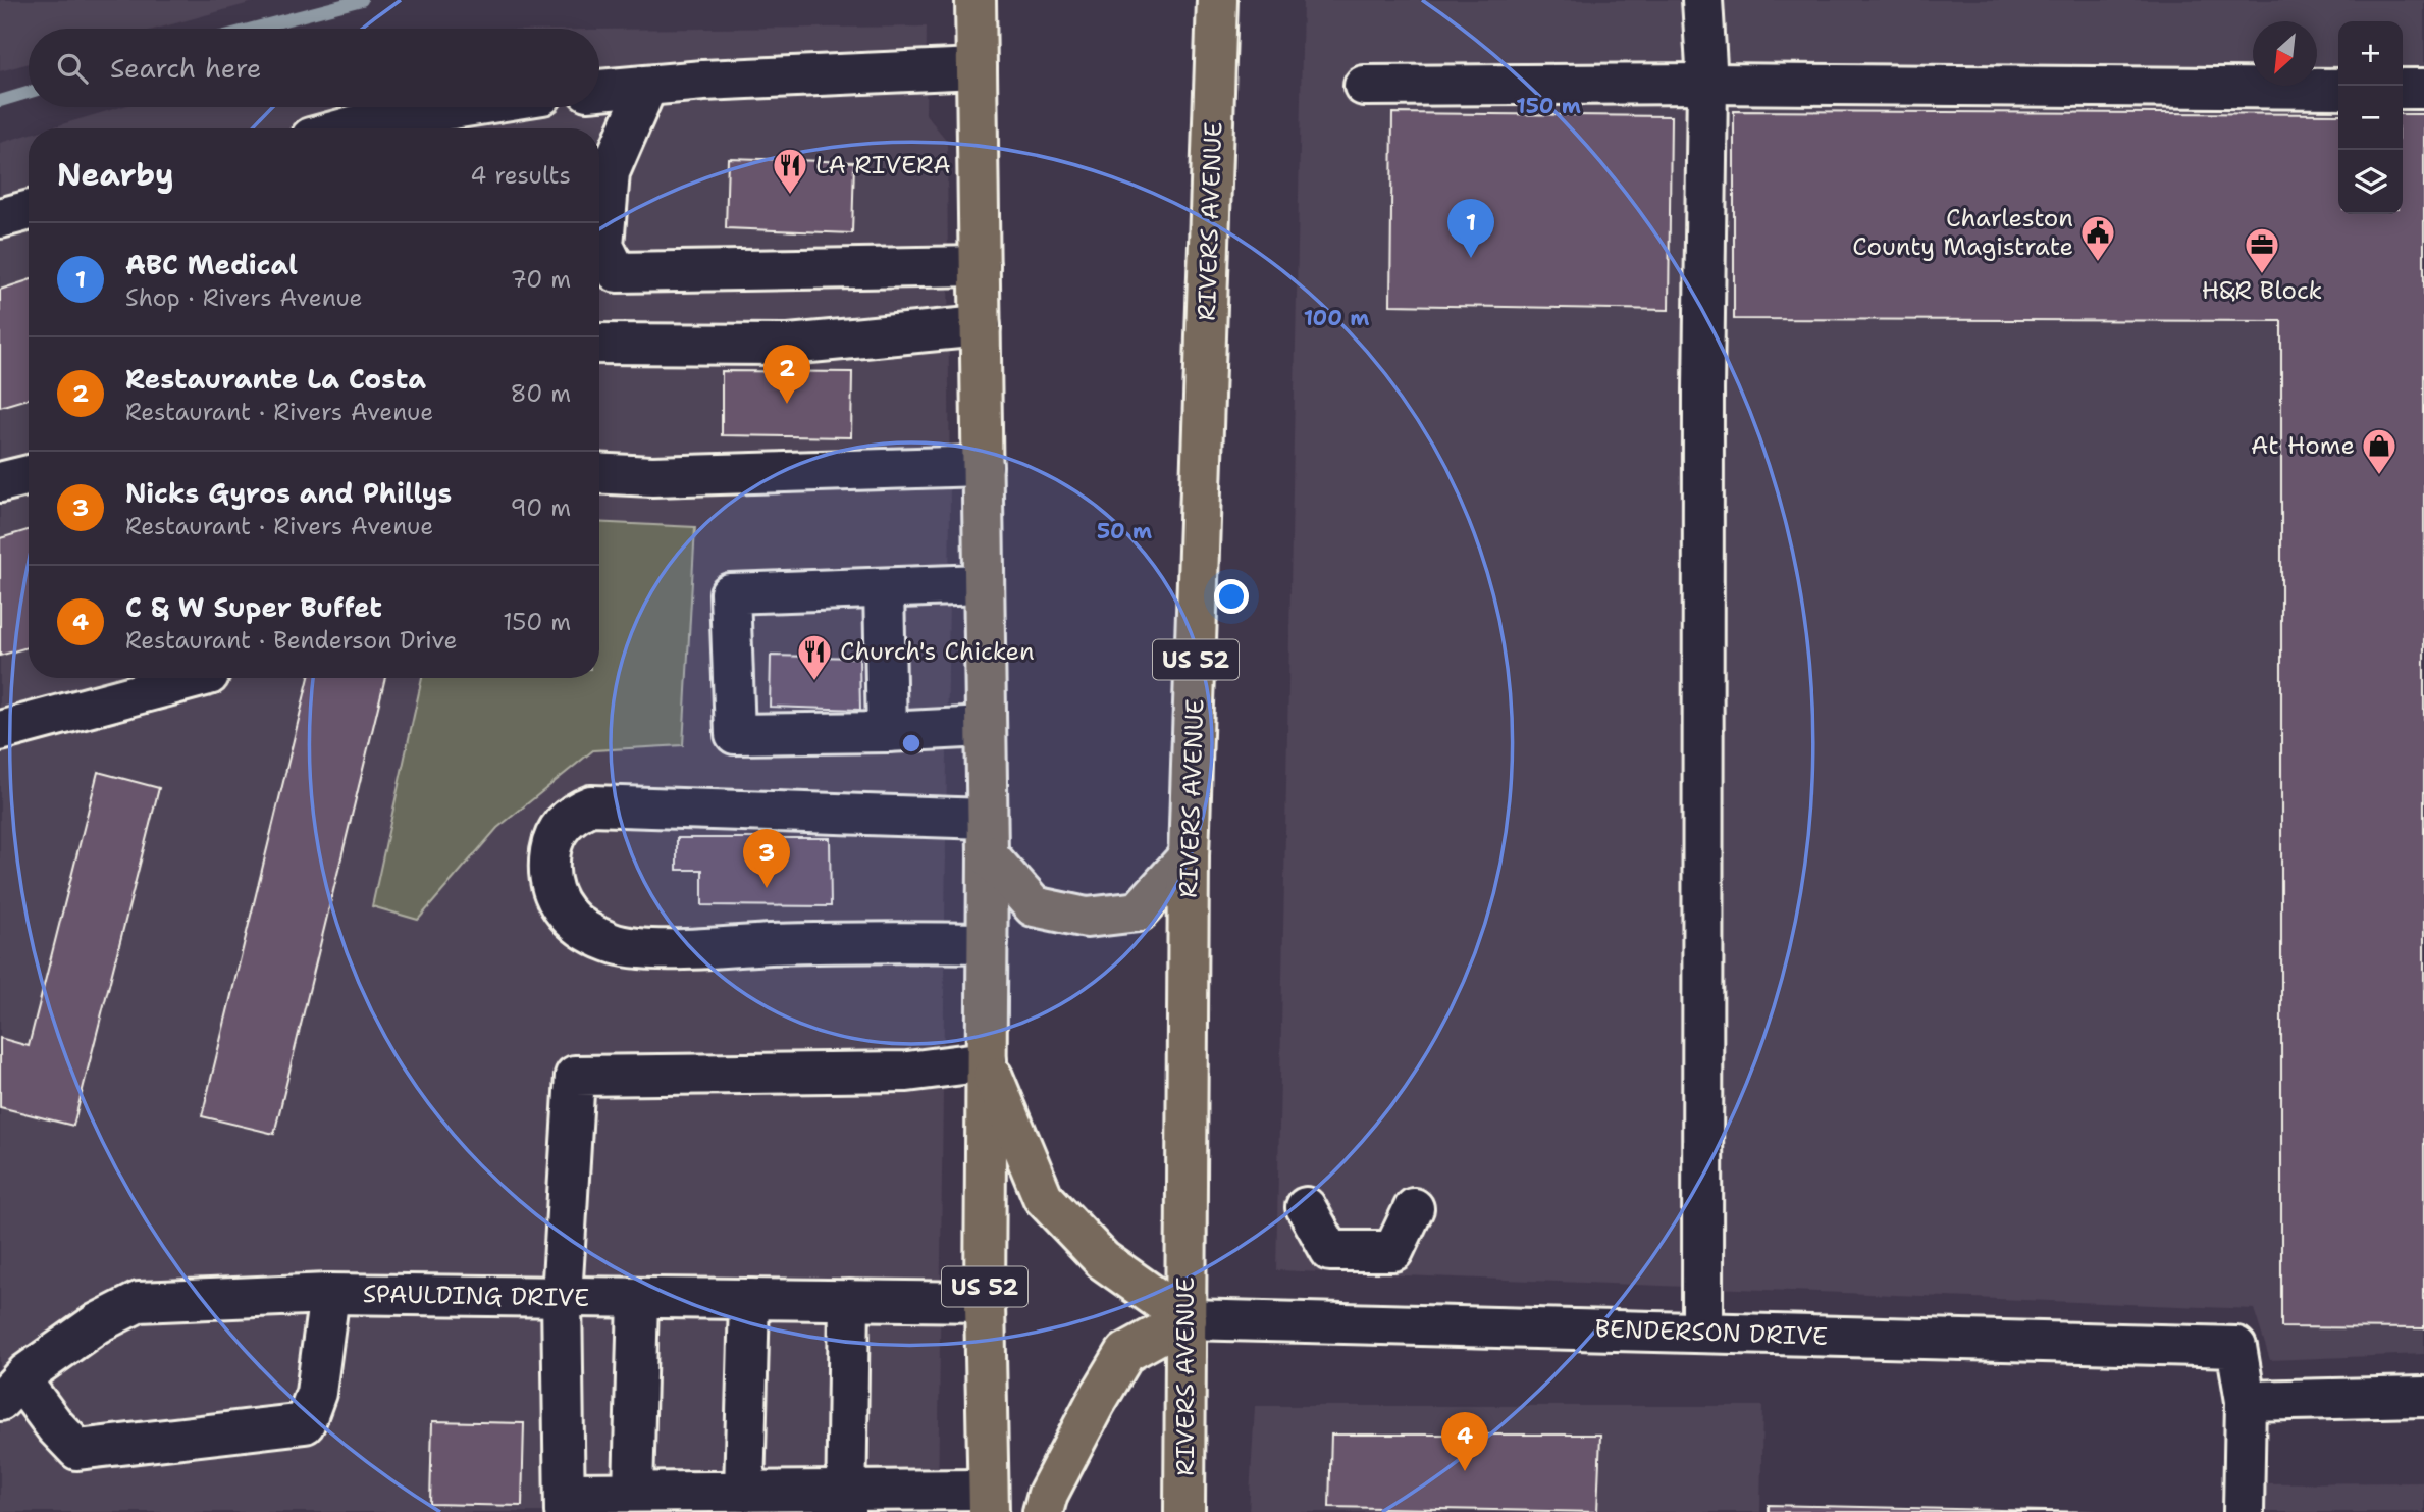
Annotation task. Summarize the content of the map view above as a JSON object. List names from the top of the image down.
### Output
{
  "streets": {
    "main road": ["RIVERS AVENUE", "US 52"],
    "street": ["SPAULDING DRIVE", "BENDERSON DRIVE"]
  },
  "crossings": [
    ["RIVERS AVENUE", "BENDERSON DRIVE"],
    ["US 52", "SPAULDING DRIVE"]
  ],
  "places": {
    "restaurant": ["LA RIVERA", "Church's Chicken"],
    "public building": ["Charleston County Magistrate"],
    "office": ["H&R Block"],
    "shop": ["At Home"]
  },
  "north": "bottom left",
  "page": {
    "map_buttons": ["+", "−"],
    "search": "Search here",
    "heading": ["Nearby", "4 results"],
    "pins": [
      "1",
      "2",
      "3",
      "4"
    ],
    "list": [
      {
        "mark": "1",
        "name": "ABC Medical",
        "note": "Shop · Rivers Avenue",
        "value": "70 m"
      },
      {
        "mark": "2",
        "name": "Restaurante La Costa",
        "note": "Restaurant · Rivers Avenue",
        "value": "80 m"
      },
      {
        "mark": "3",
        "name": "Nicks Gyros and Phillys",
        "note": "Restaurant · Rivers Avenue",
        "value": "90 m"
      },
      {
        "mark": "4",
        "name": "C & W Super Buffet",
        "note": "Restaurant · Benderson Drive",
        "value": "150 m"
      }
    ]
  },
  "rings": ["150 m", "100 m", "50 m"]
}
